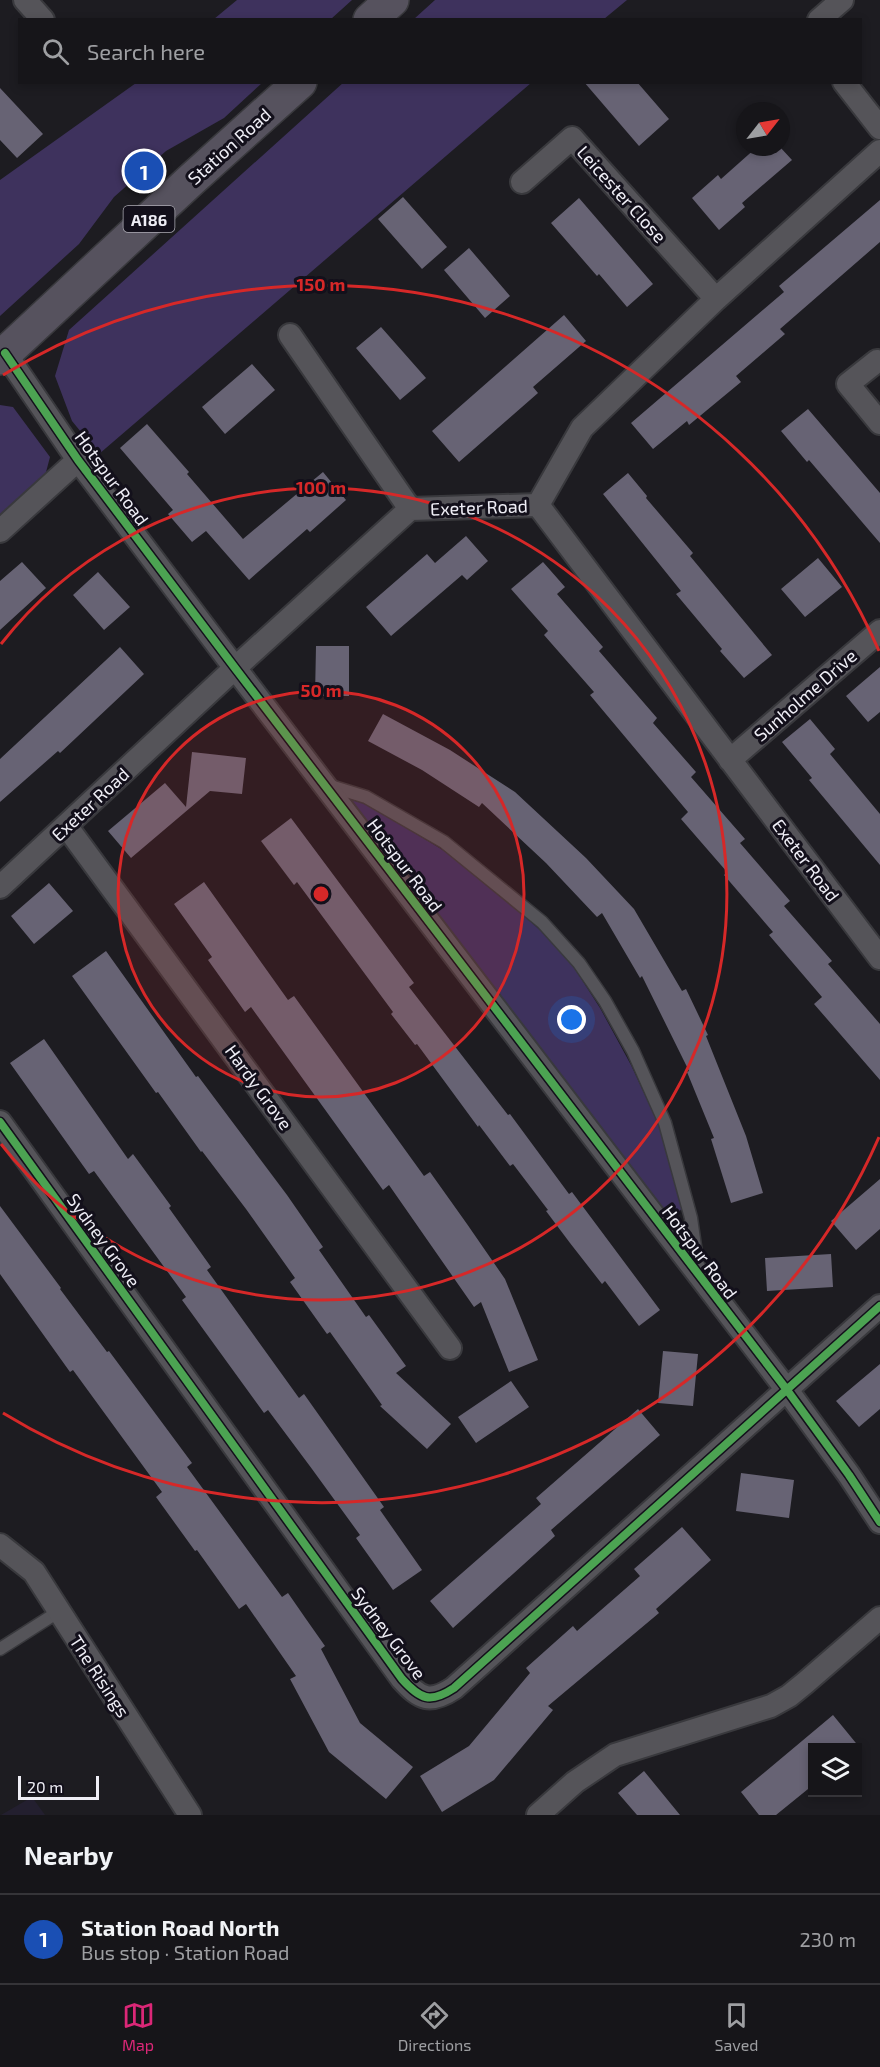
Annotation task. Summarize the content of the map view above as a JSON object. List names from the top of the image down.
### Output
{
  "streets": {
    "main road": ["Station Road", "A186"],
    "street": [
      "Leicester Close",
      "Hotspur Road",
      "Exeter Road",
      "Sunholme Drive",
      "Hardy Grove",
      "Sydney Grove",
      "The Risings"
    ]
  },
  "crossings": [
    ["Station Road", "Hotspur Road"],
    ["Hotspur Road", "Exeter Road"],
    ["Hotspur Road", "Sydney Grove"],
    ["Exeter Road", "Sunholme Drive"],
    ["Exeter Road", "Hardy Grove"]
  ],
  "scale_bar": "20 m",
  "north": "top right",
  "page": {
    "search": "Search here",
    "pins": "1",
    "scale": "20 m",
    "heading": "Nearby",
    "list": [
      {
        "mark": "1",
        "name": "Station Road North",
        "note": "Bus stop · Station Road",
        "value": "230 m"
      }
    ],
    "nav": ["Map", "Directions", "Saved"]
  },
  "rings": ["150 m", "100 m", "50 m"]
}
